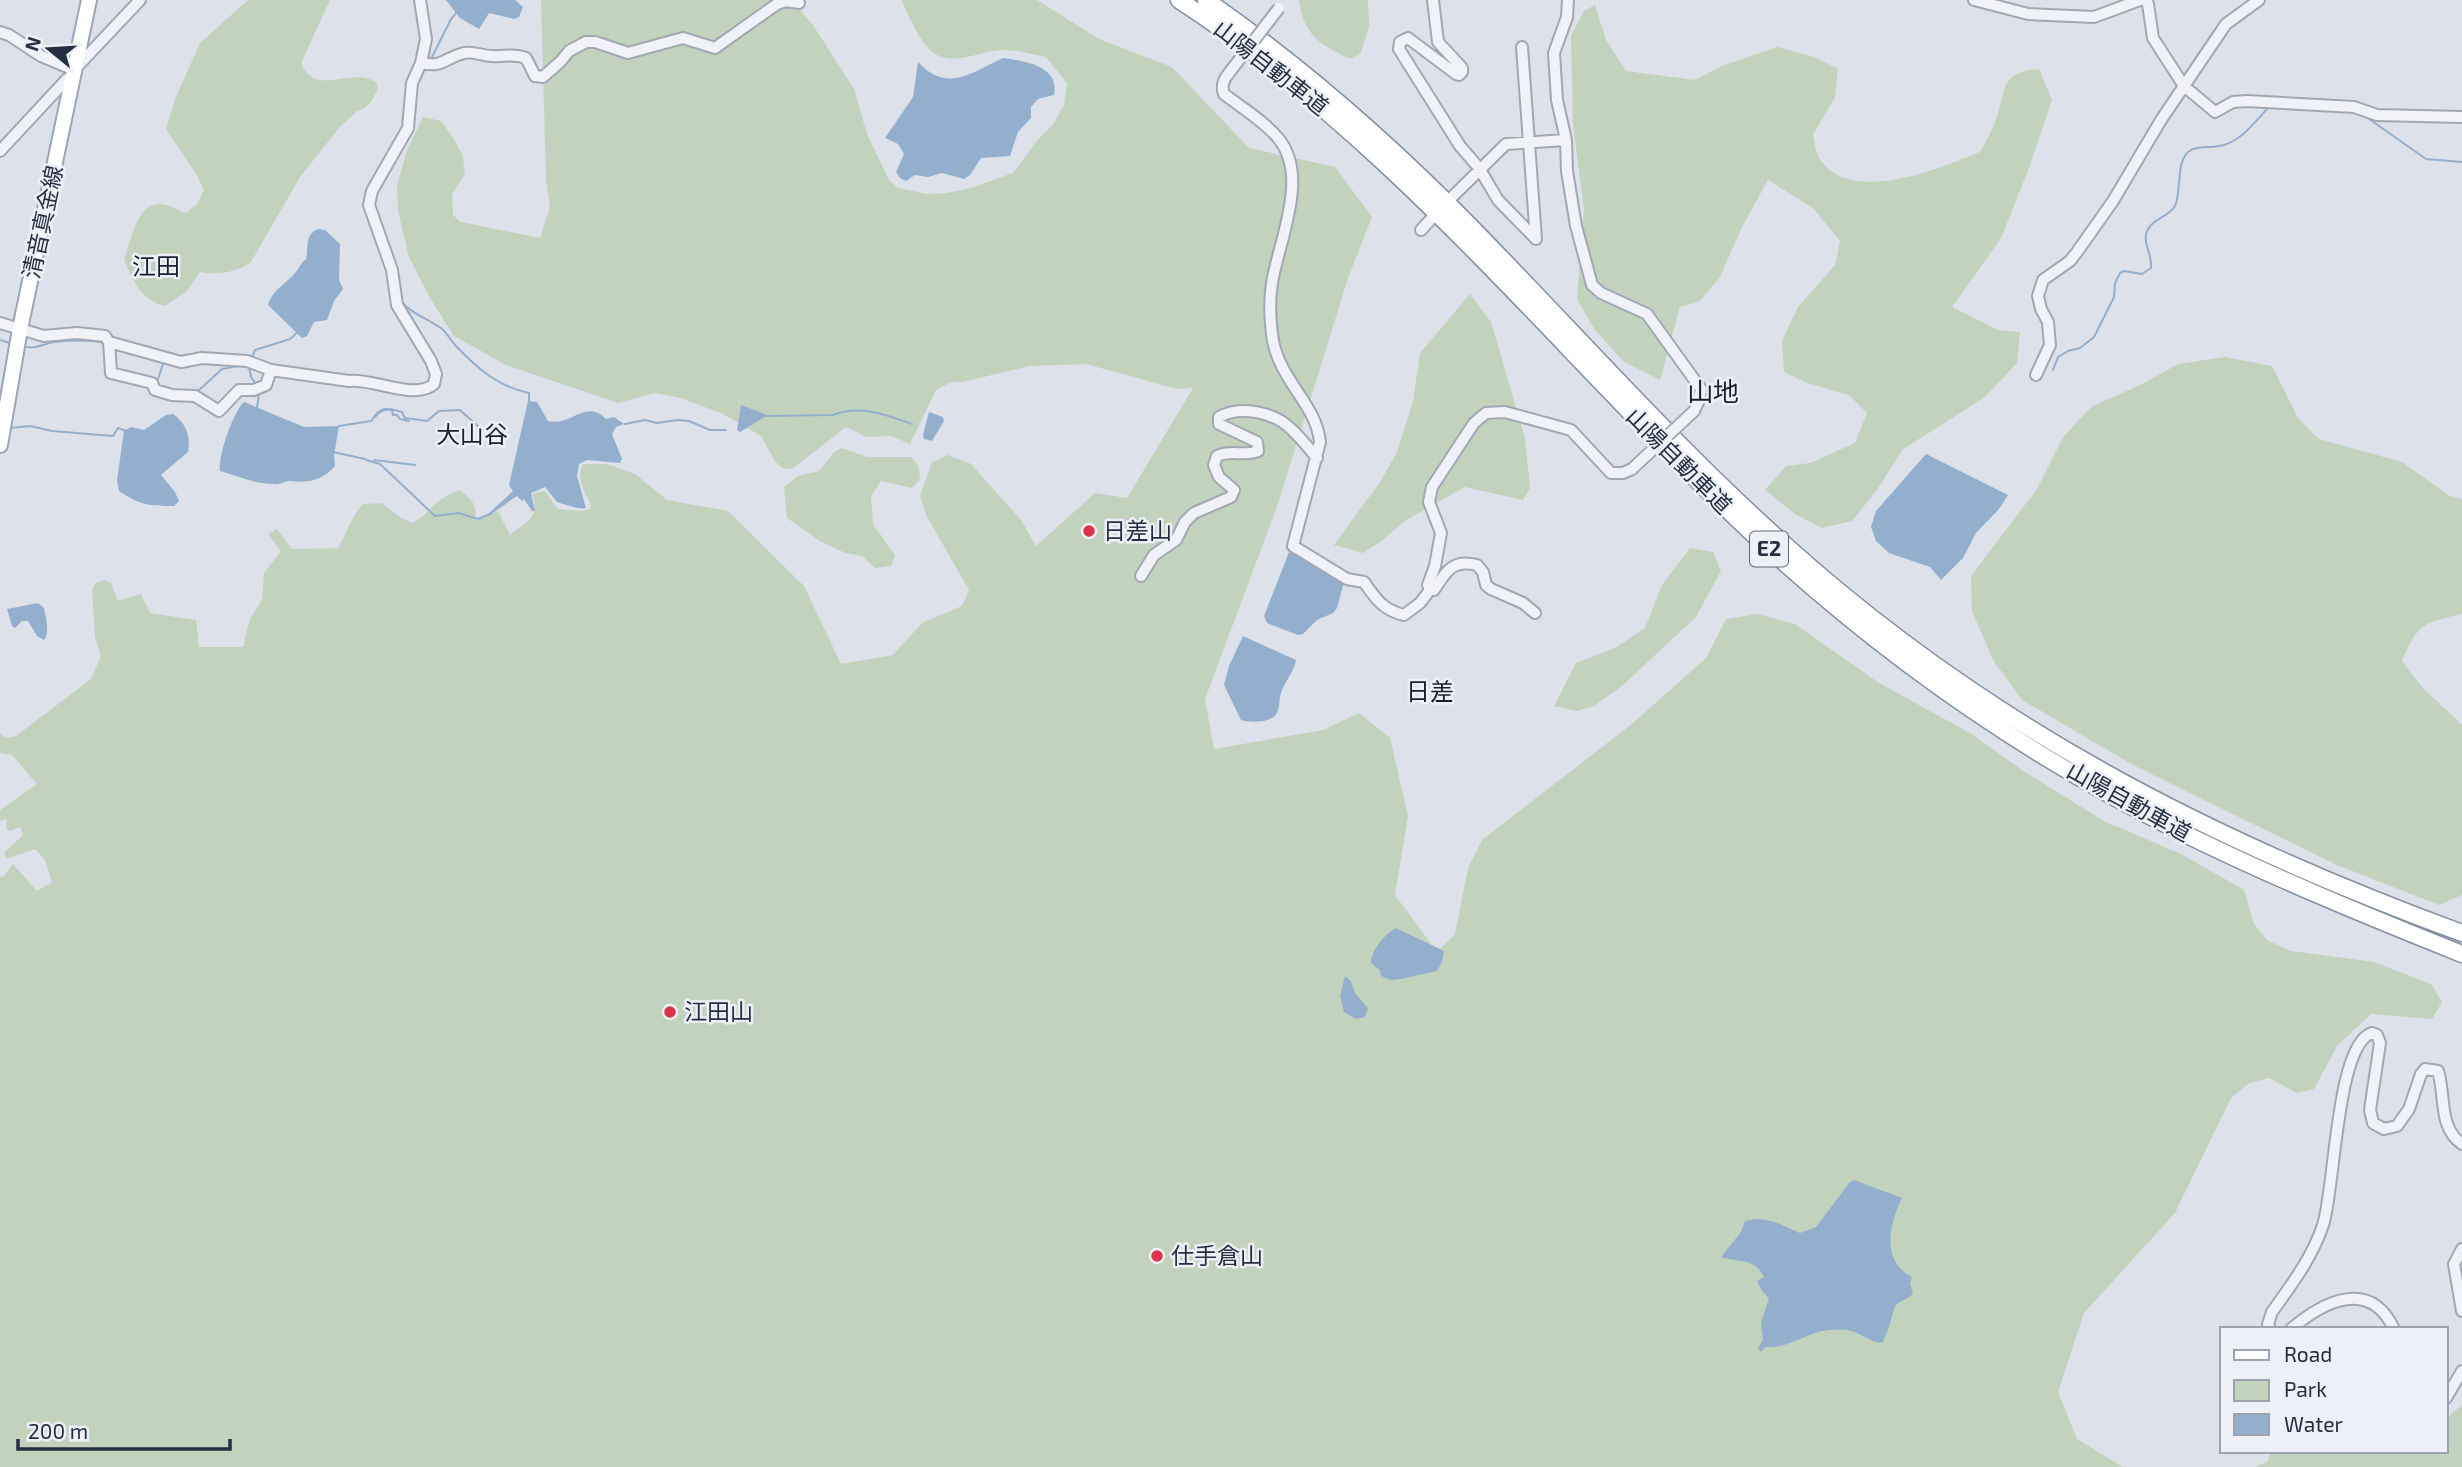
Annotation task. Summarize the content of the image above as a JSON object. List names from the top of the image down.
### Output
{
  "streets": {
    "highway": ["山陽自動車道", "E2"],
    "main road": ["清音真金線"]
  },
  "districts": [
    "江田",
    "山地",
    "大山谷",
    "日差"
  ],
  "places": ["日差山", "江田山", "仕手倉山"],
  "legend": ["Road", "Park", "Water"],
  "scale_bar": "200 m",
  "north": "left"
}
